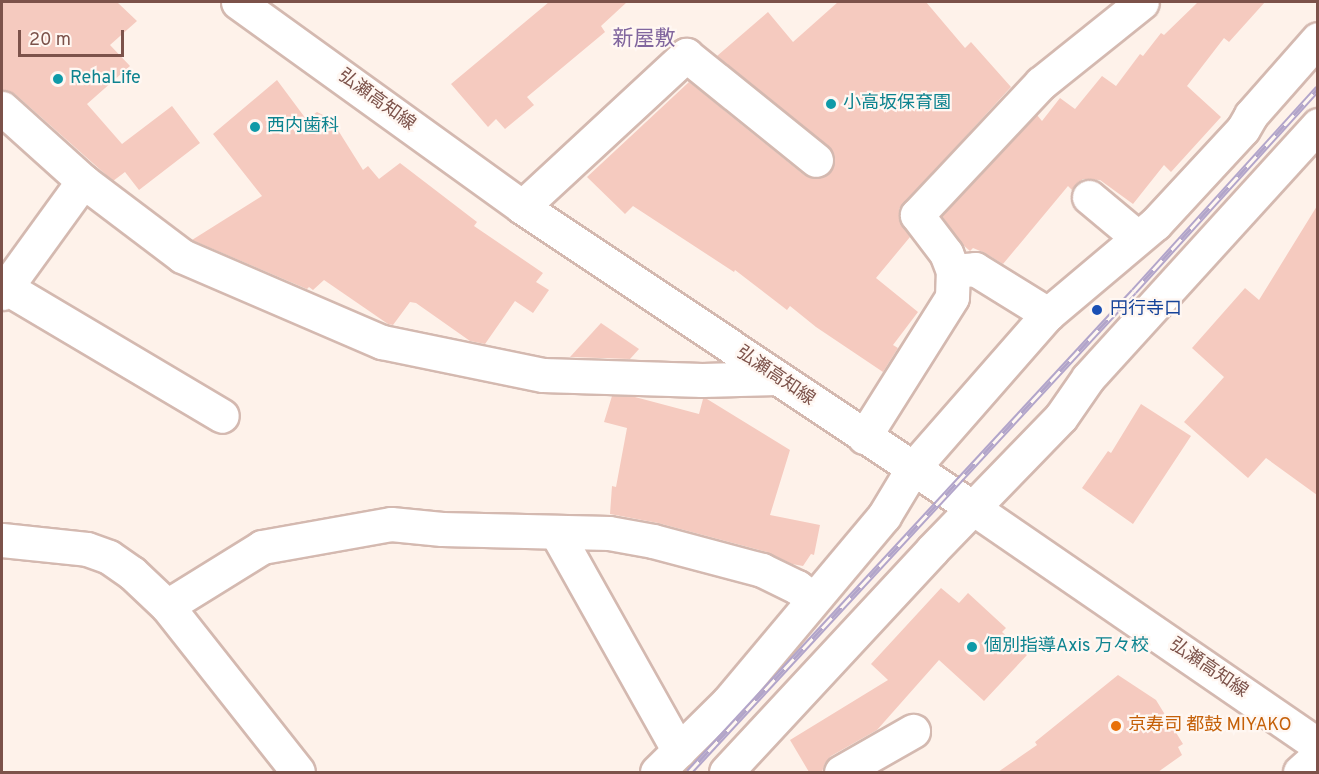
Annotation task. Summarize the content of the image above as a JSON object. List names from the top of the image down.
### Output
{
  "streets": {
    "street": ["弘瀬高知線"]
  },
  "districts": ["新屋敷"],
  "places": [
    "RehaLife",
    "小高坂保育園",
    "西内歯科",
    "円行寺口",
    "個別指導Axis 万々校",
    "京寿司 都鼓 MIYAKO"
  ],
  "scale_bar": "20 m"
}
